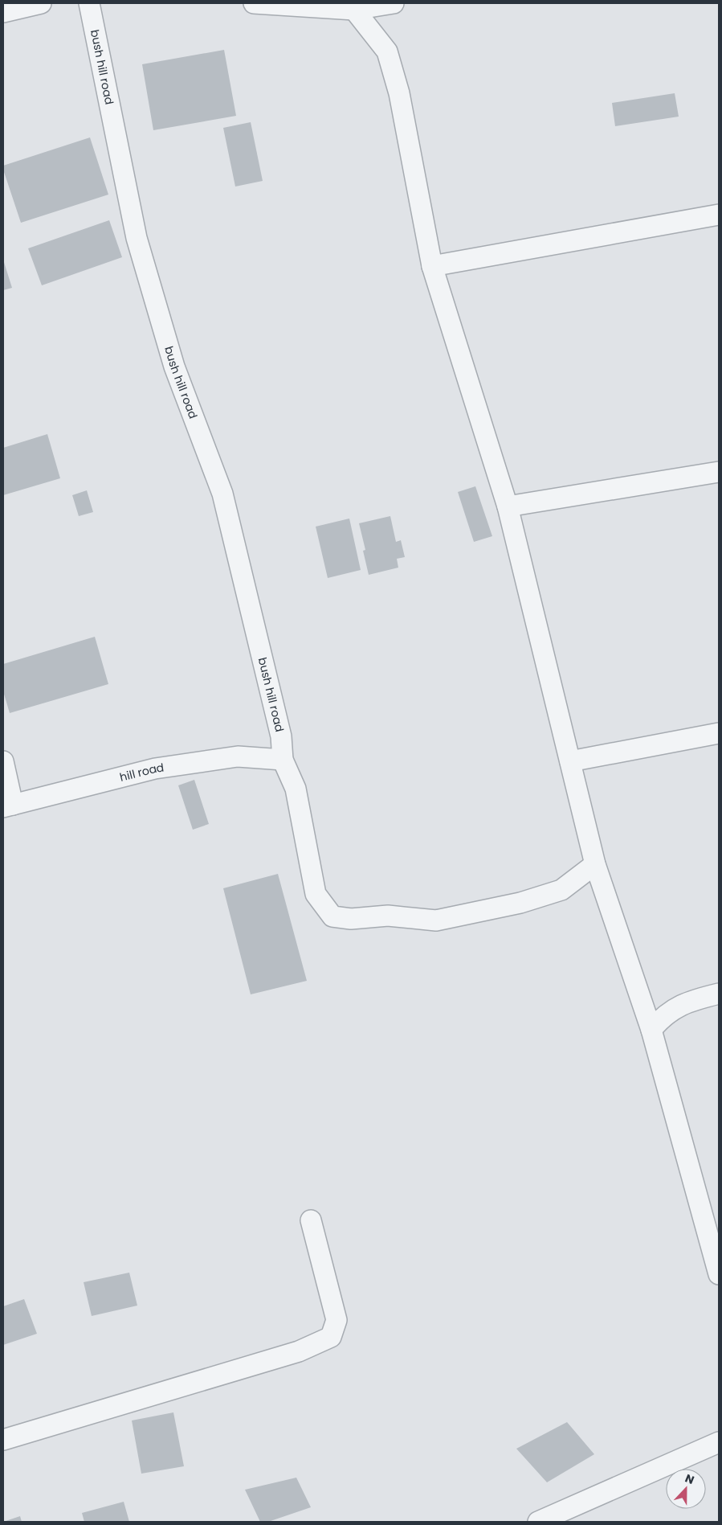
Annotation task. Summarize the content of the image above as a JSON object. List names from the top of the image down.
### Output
{
  "streets": {
    "street": ["bush hill road", "hill road"]
  },
  "crossings": [
    ["bush hill road", "hill road"]
  ],
  "north": "top"
}
